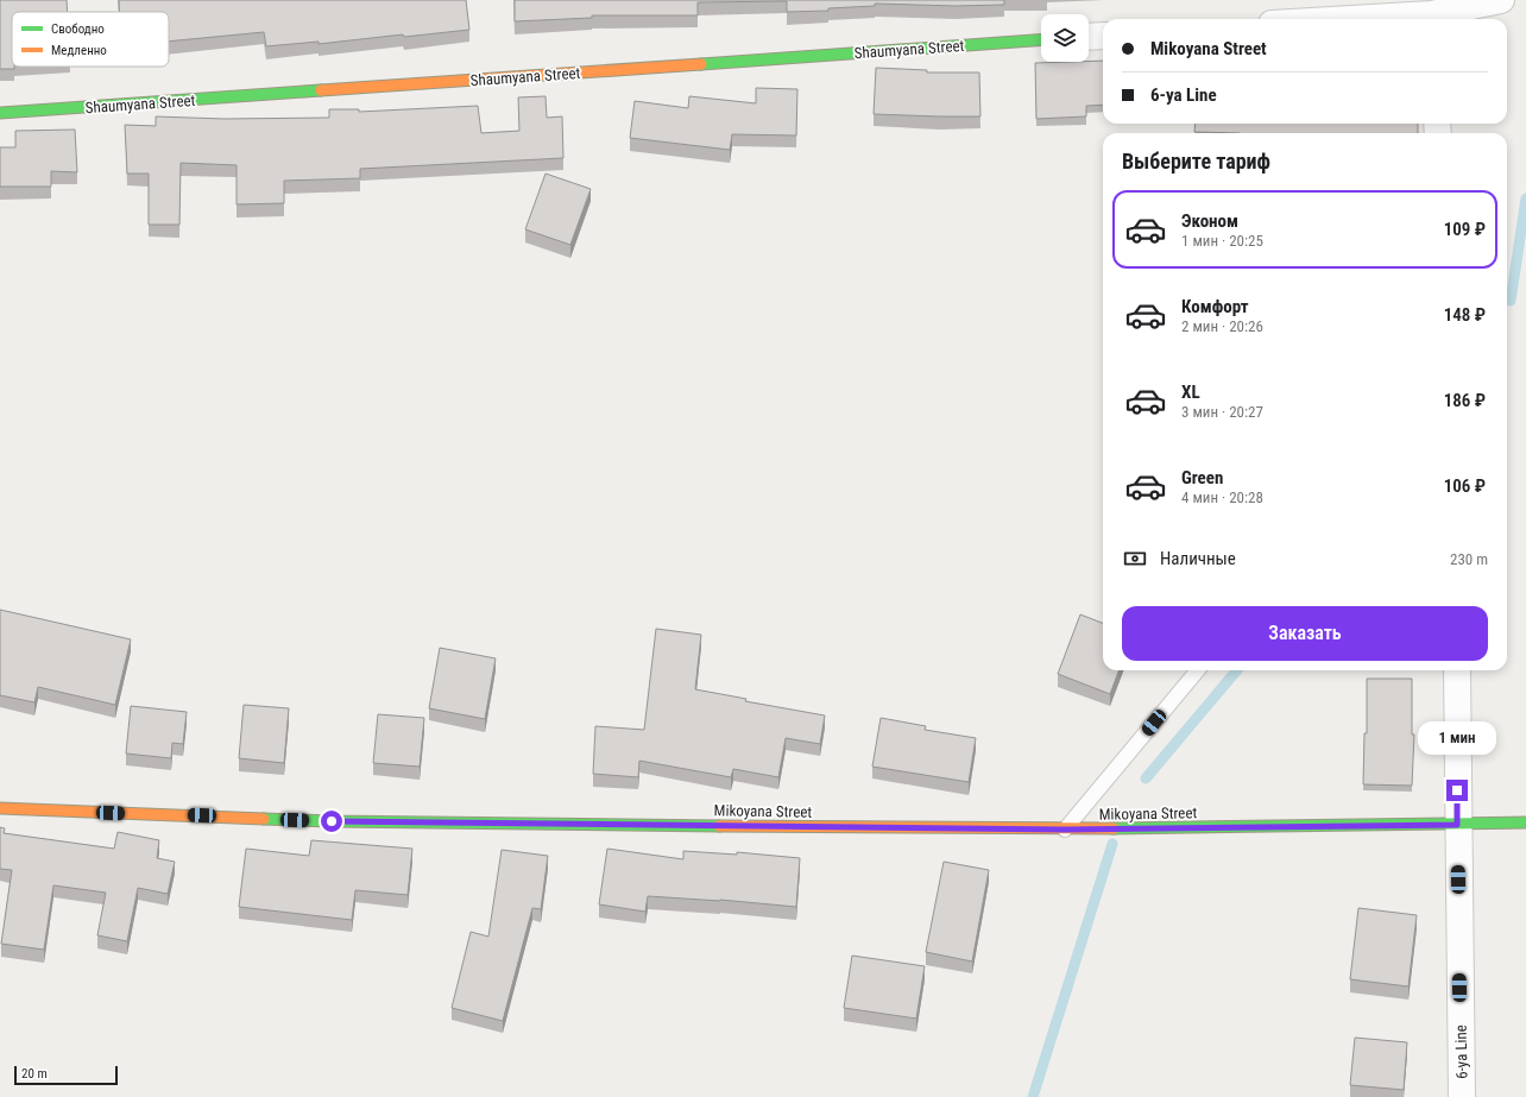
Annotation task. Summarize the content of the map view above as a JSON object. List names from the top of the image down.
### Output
{
  "streets": {
    "street": ["Shaumyana Street", "Mikoyana Street", "6-ya Line"]
  },
  "crossings": [
    ["Mikoyana Street", "6-ya Line"]
  ],
  "legend": ["Свободно", "Медленно"],
  "scale_bar": "20 m",
  "page": {
    "banner": ["Mikoyana Street", "6-ya Line"],
    "heading": "Выберите тариф",
    "list": [
      {
        "name": "Эконом",
        "note": "1 мин · 20:25",
        "value": "109 ₽"
      },
      {
        "name": "Комфорт",
        "note": "2 мин · 20:26",
        "value": "148 ₽"
      },
      {
        "name": "XL",
        "note": "3 мин · 20:27",
        "value": "186 ₽"
      },
      {
        "name": "Green",
        "note": "4 мин · 20:28",
        "value": "106 ₽"
      }
    ],
    "pay": ["Наличные", "230 m"],
    "buttons": "Заказать",
    "bubble": "1 мин",
    "scale": "20 m"
  }
}
